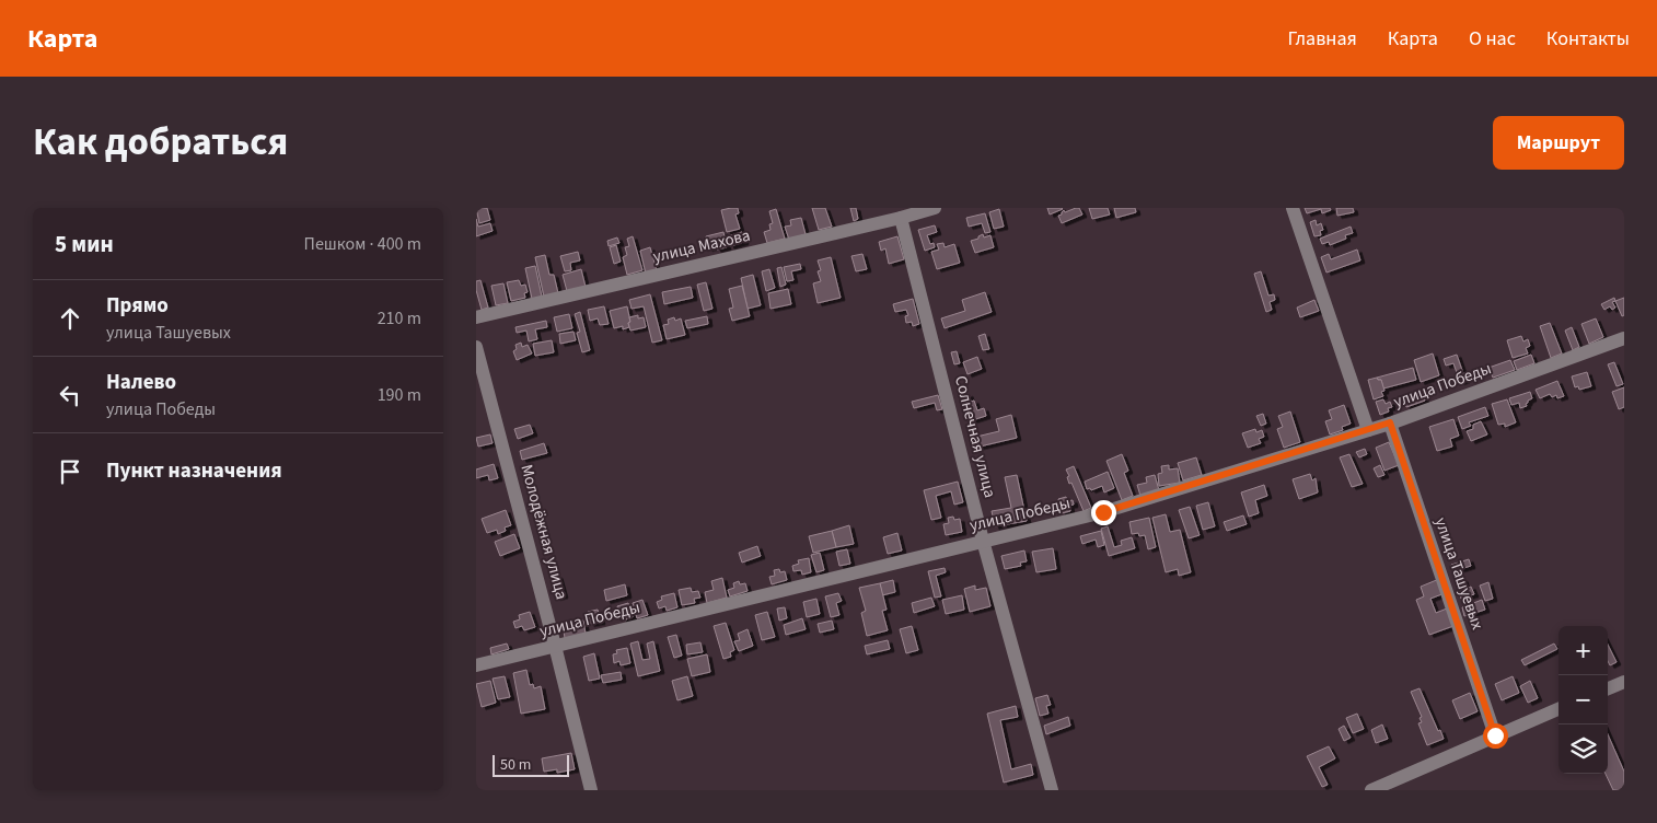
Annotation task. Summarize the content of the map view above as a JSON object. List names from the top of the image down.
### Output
{
  "streets": {
    "street": [
      "улица Махова",
      "улица Победы",
      "Солнечная улица",
      "Молодёжная улица",
      "улица Ташуевых"
    ]
  },
  "crossings": [
    ["улица Махова", "Солнечная улица"],
    ["улица Победы", "Солнечная улица"],
    ["улица Победы", "Молодёжная улица"],
    ["улица Победы", "улица Ташуевых"]
  ],
  "scale_bar": "50 m",
  "page": {
    "header": "Карта",
    "nav": [
      "Главная",
      "Карта",
      "О нас",
      "Контакты"
    ],
    "title": "Как добраться",
    "buttons": "Маршрут",
    "heading": ["5 мин", "Пешком · 400 m"],
    "list": [
      ["Прямо", "улица Ташуевых", "210 m"],
      ["Налево", "улица Победы", "190 m"],
      "Пункт назначения"
    ],
    "map_buttons": ["+", "−"],
    "scale": "50 m"
  }
}
